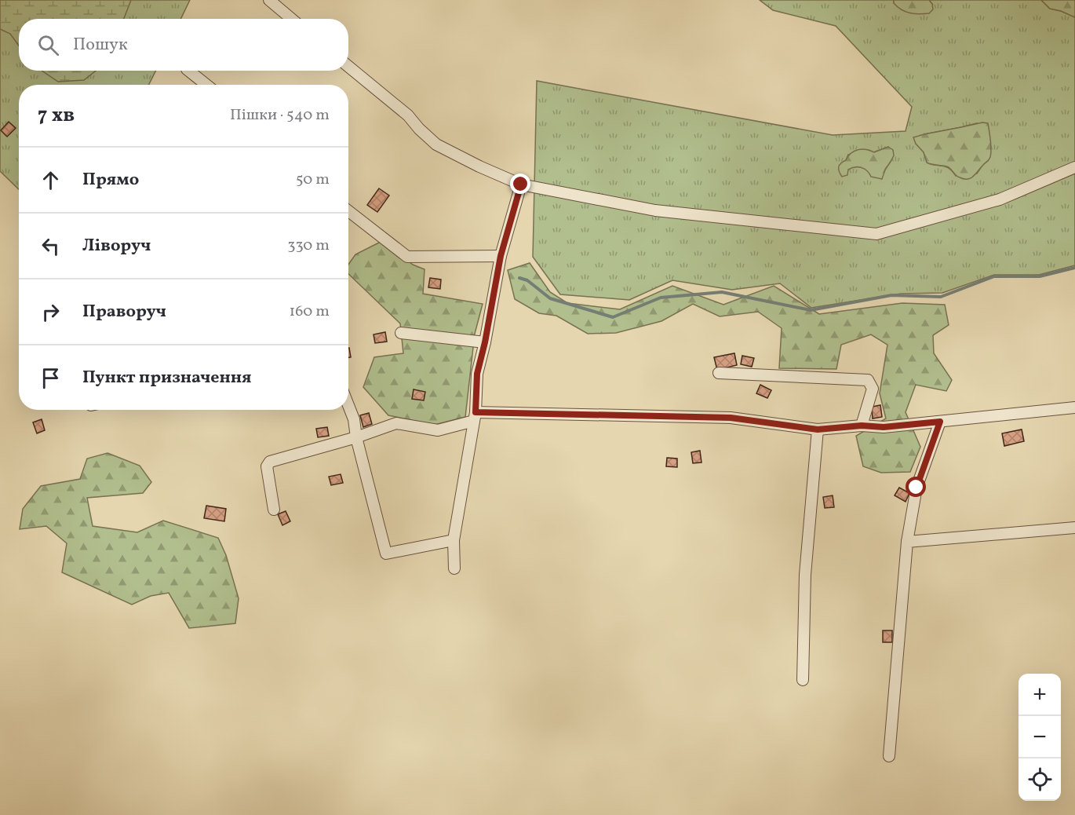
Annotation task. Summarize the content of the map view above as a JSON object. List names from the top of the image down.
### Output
{
  "page": {
    "search": "Пошук",
    "heading": ["7 хв", "Пішки · 540 m"],
    "list": [
      ["Прямо", "50 m"],
      ["Ліворуч", "330 m"],
      ["Праворуч", "160 m"],
      "Пункт призначення"
    ],
    "map_buttons": ["+", "−"]
  }
}
